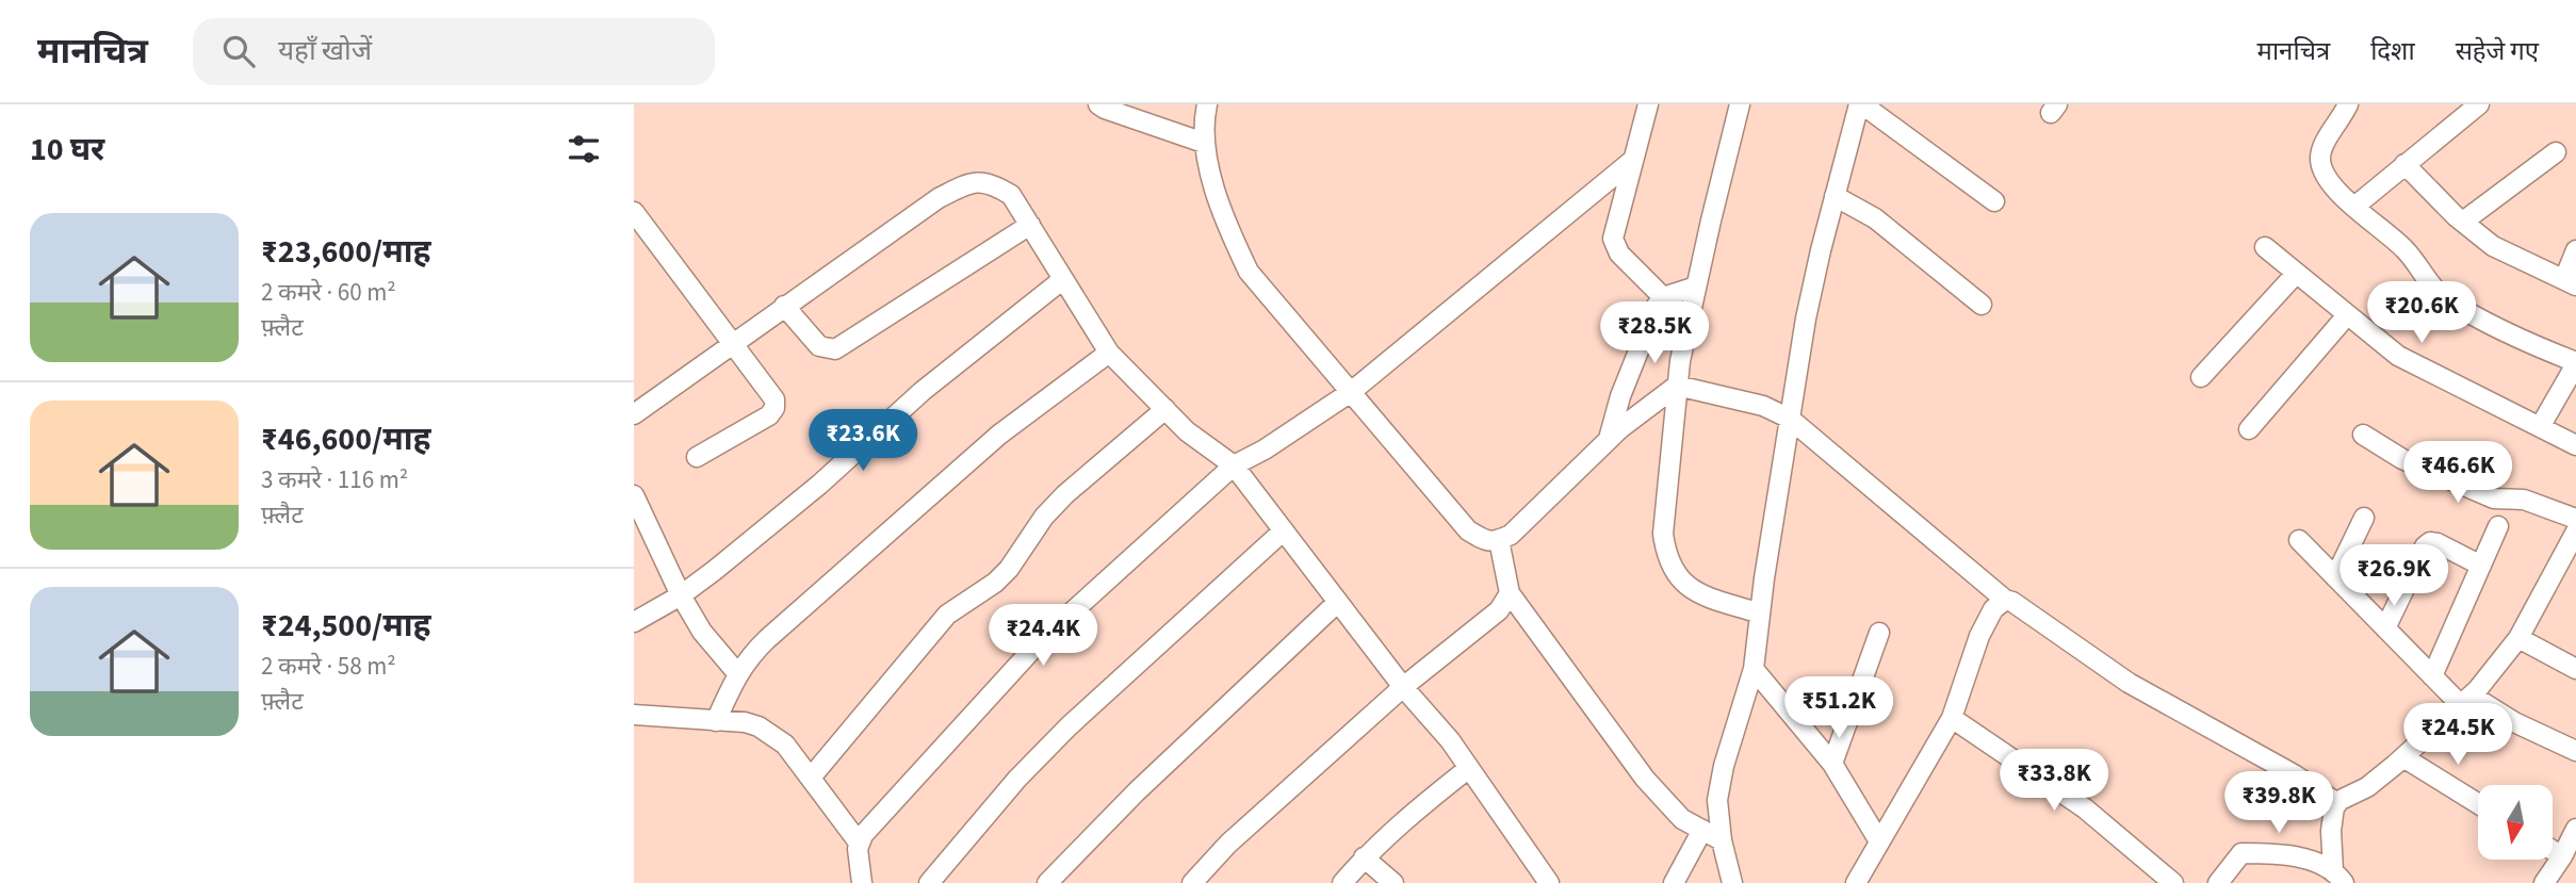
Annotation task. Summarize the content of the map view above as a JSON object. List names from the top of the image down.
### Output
{
  "north": "bottom",
  "page": {
    "header": "मानचित्र",
    "search": "यहाँ खोजें",
    "nav": ["मानचित्र", "दिशा", "सहेजे गए"],
    "heading": "10 घर",
    "list": [
      {
        "name": "₹23,600/माह",
        "note": "2 कमरे · 60 m² · फ़्लैट"
      },
      {
        "name": "₹46,600/माह",
        "note": "3 कमरे · 116 m² · फ़्लैट"
      },
      {
        "name": "₹24,500/माह",
        "note": "2 कमरे · 58 m² · फ़्लैट"
      }
    ],
    "price": [
      "₹20.6K",
      "₹28.5K",
      "₹23.6K",
      "₹46.6K",
      "₹26.9K",
      "₹24.4K",
      "₹51.2K",
      "₹24.5K",
      "₹33.8K",
      "₹39.8K"
    ]
  }
}
